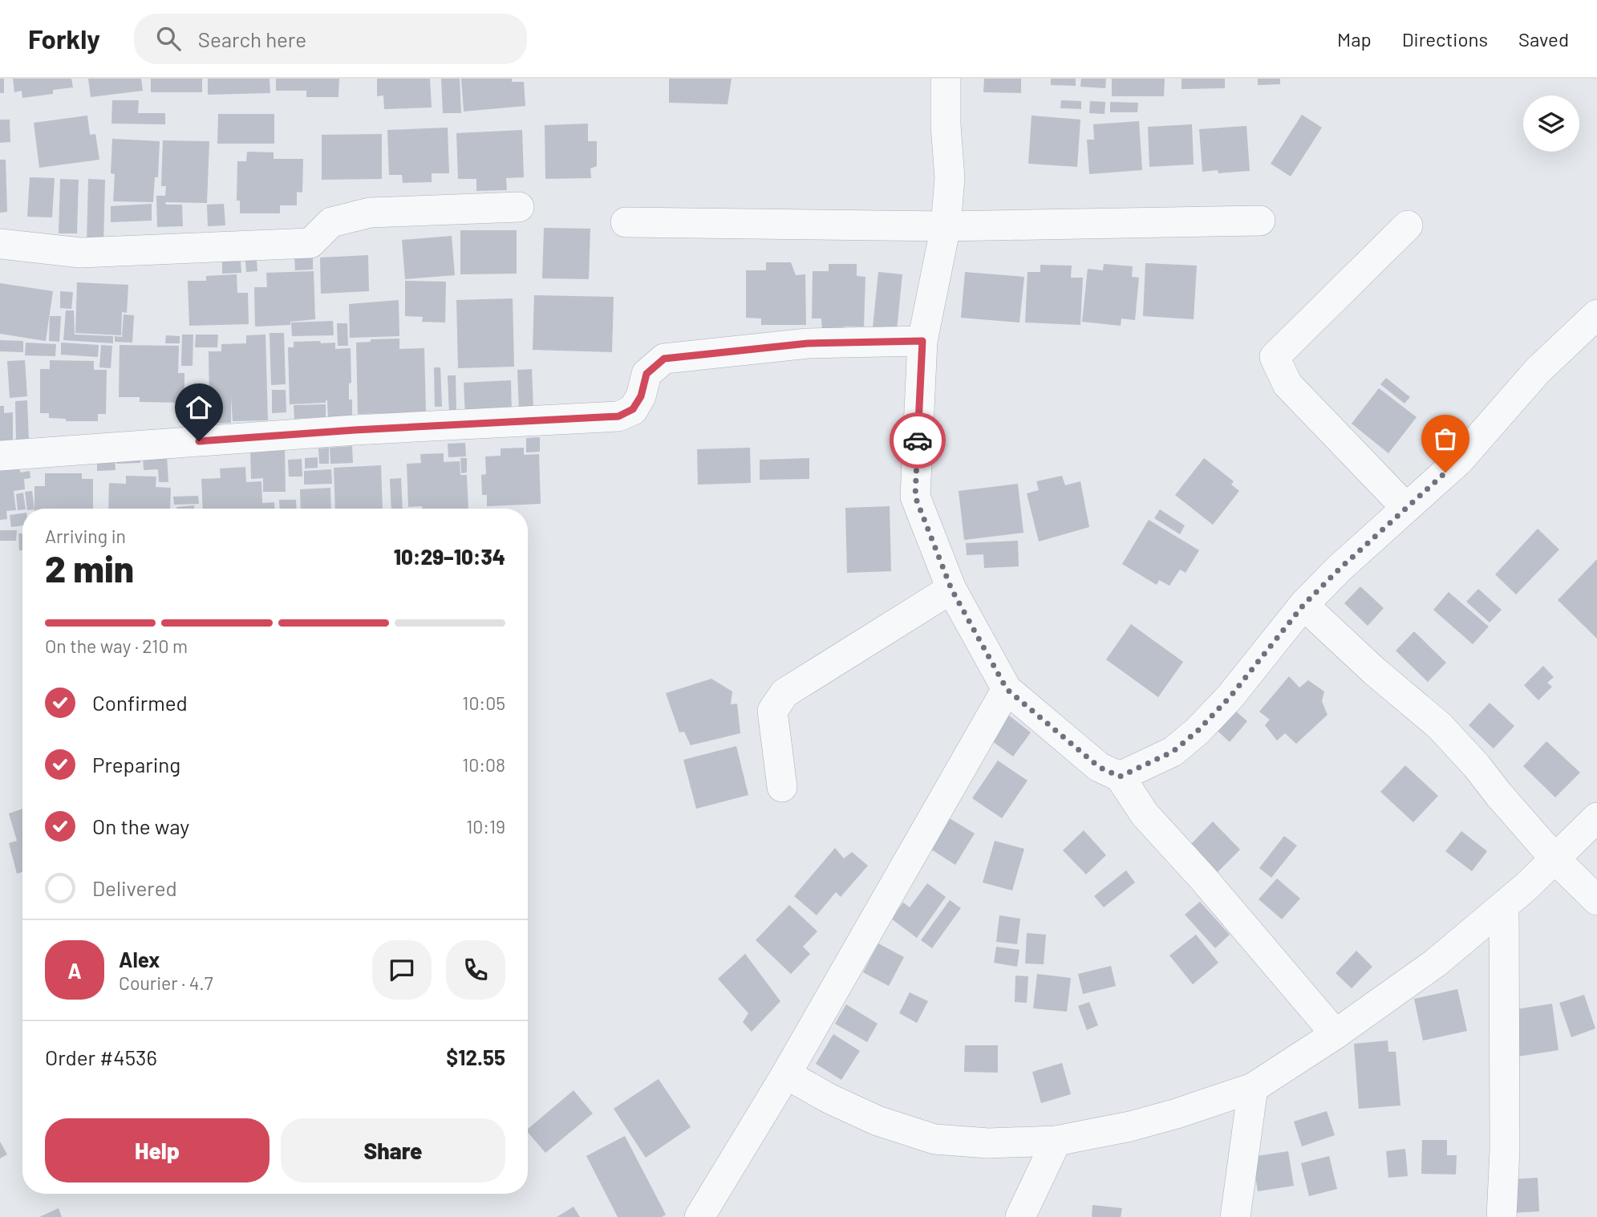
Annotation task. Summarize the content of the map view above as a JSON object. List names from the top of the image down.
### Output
{
  "page": {
    "header": "Forkly",
    "search": "Search here",
    "nav": ["Map", "Directions", "Saved"],
    "heading": ["2 min", "Arriving in", "10:29–10:34"],
    "panel": [
      "Alex",
      "Courier · 4.7",
      "Order #4536",
      "$12.55"
    ],
    "bar": "On the way · 210 m",
    "list": [
      ["Confirmed", "10:05"],
      ["Preparing", "10:08"],
      ["On the way", "10:19"],
      "Delivered"
    ],
    "round": "A",
    "buttons": ["Help", "Share"]
  }
}
